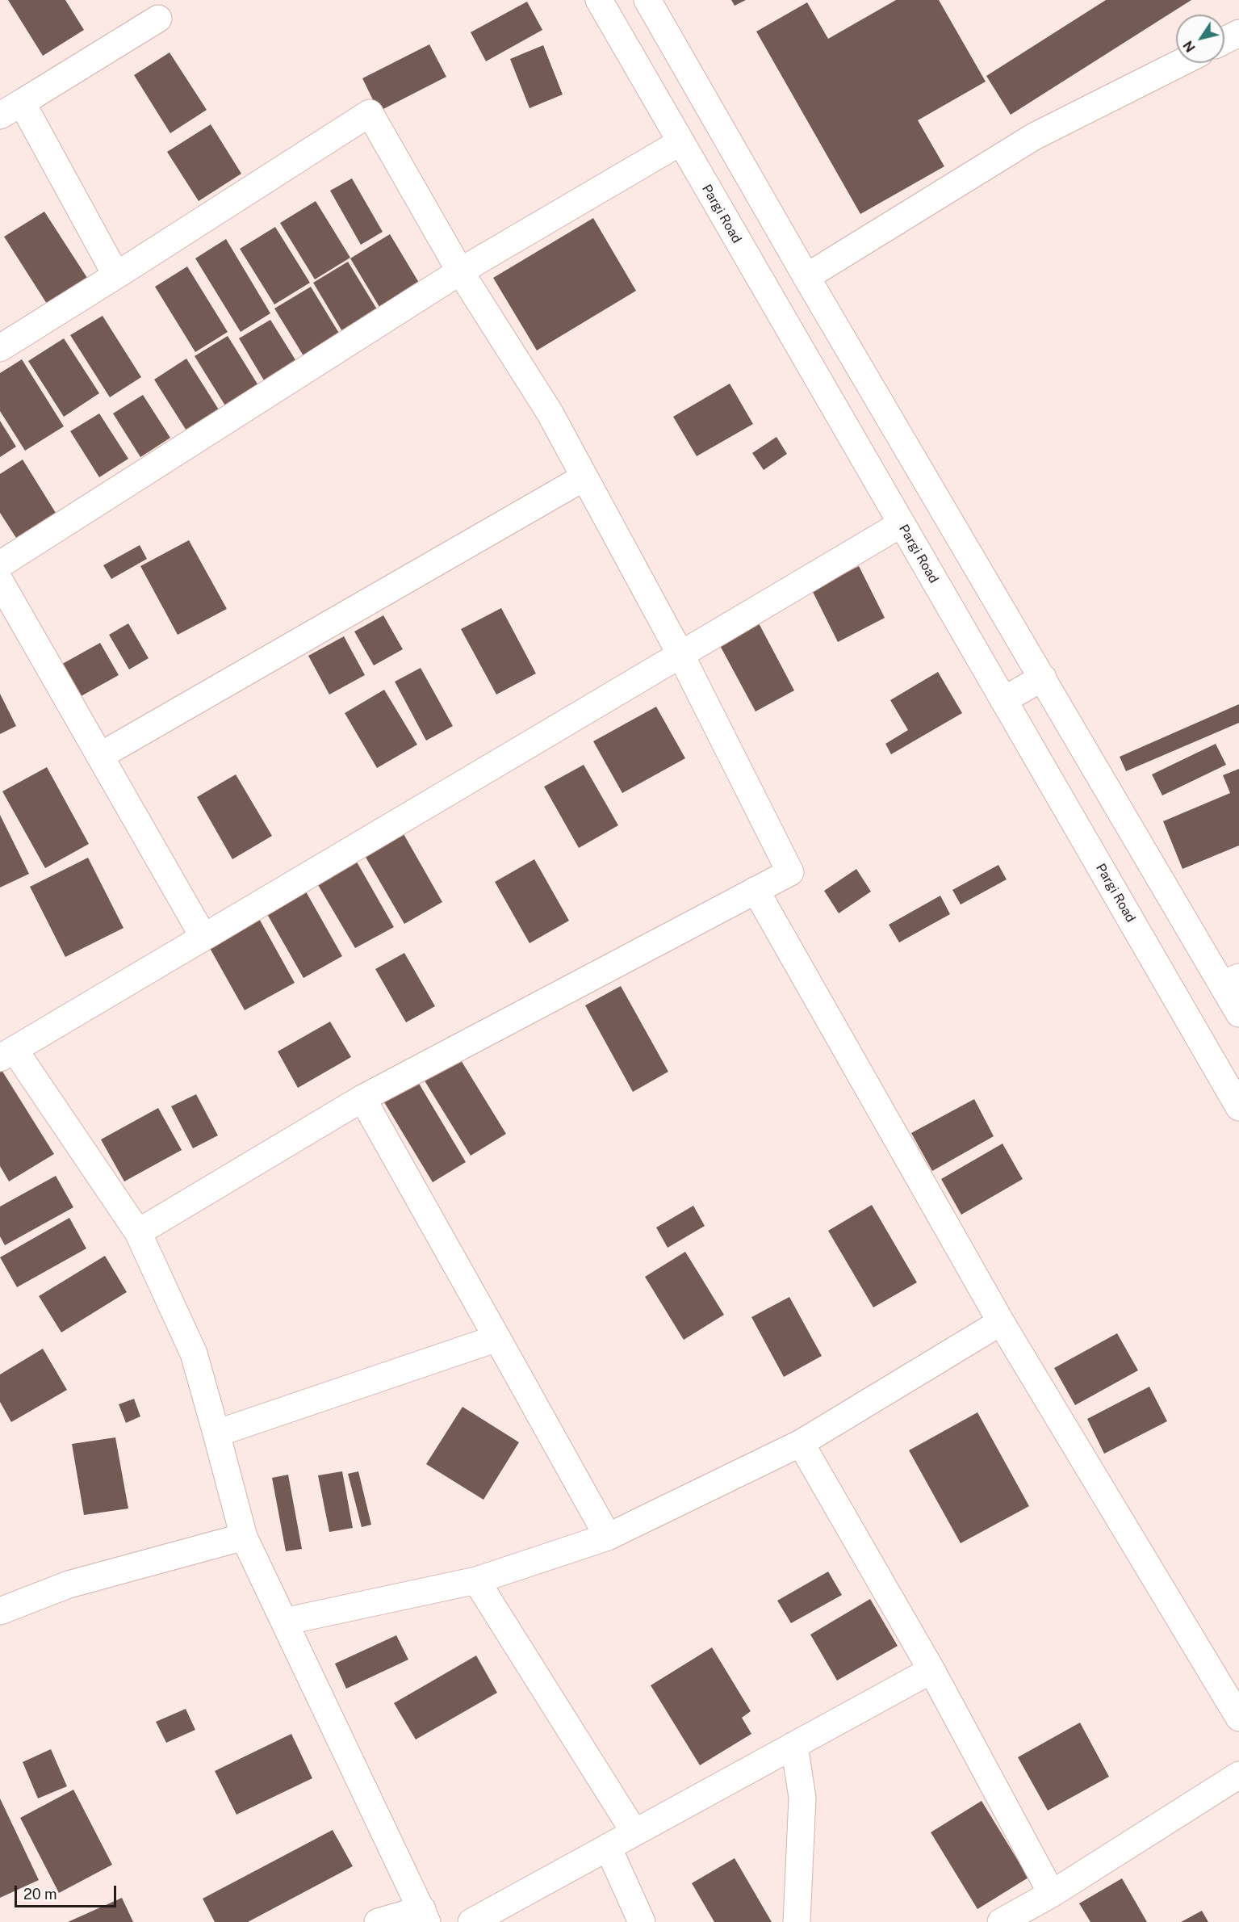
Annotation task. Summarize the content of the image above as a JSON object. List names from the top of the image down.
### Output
{
  "streets": {
    "street": ["Pargi Road"]
  },
  "scale_bar": "20 m",
  "north": "bottom left"
}
